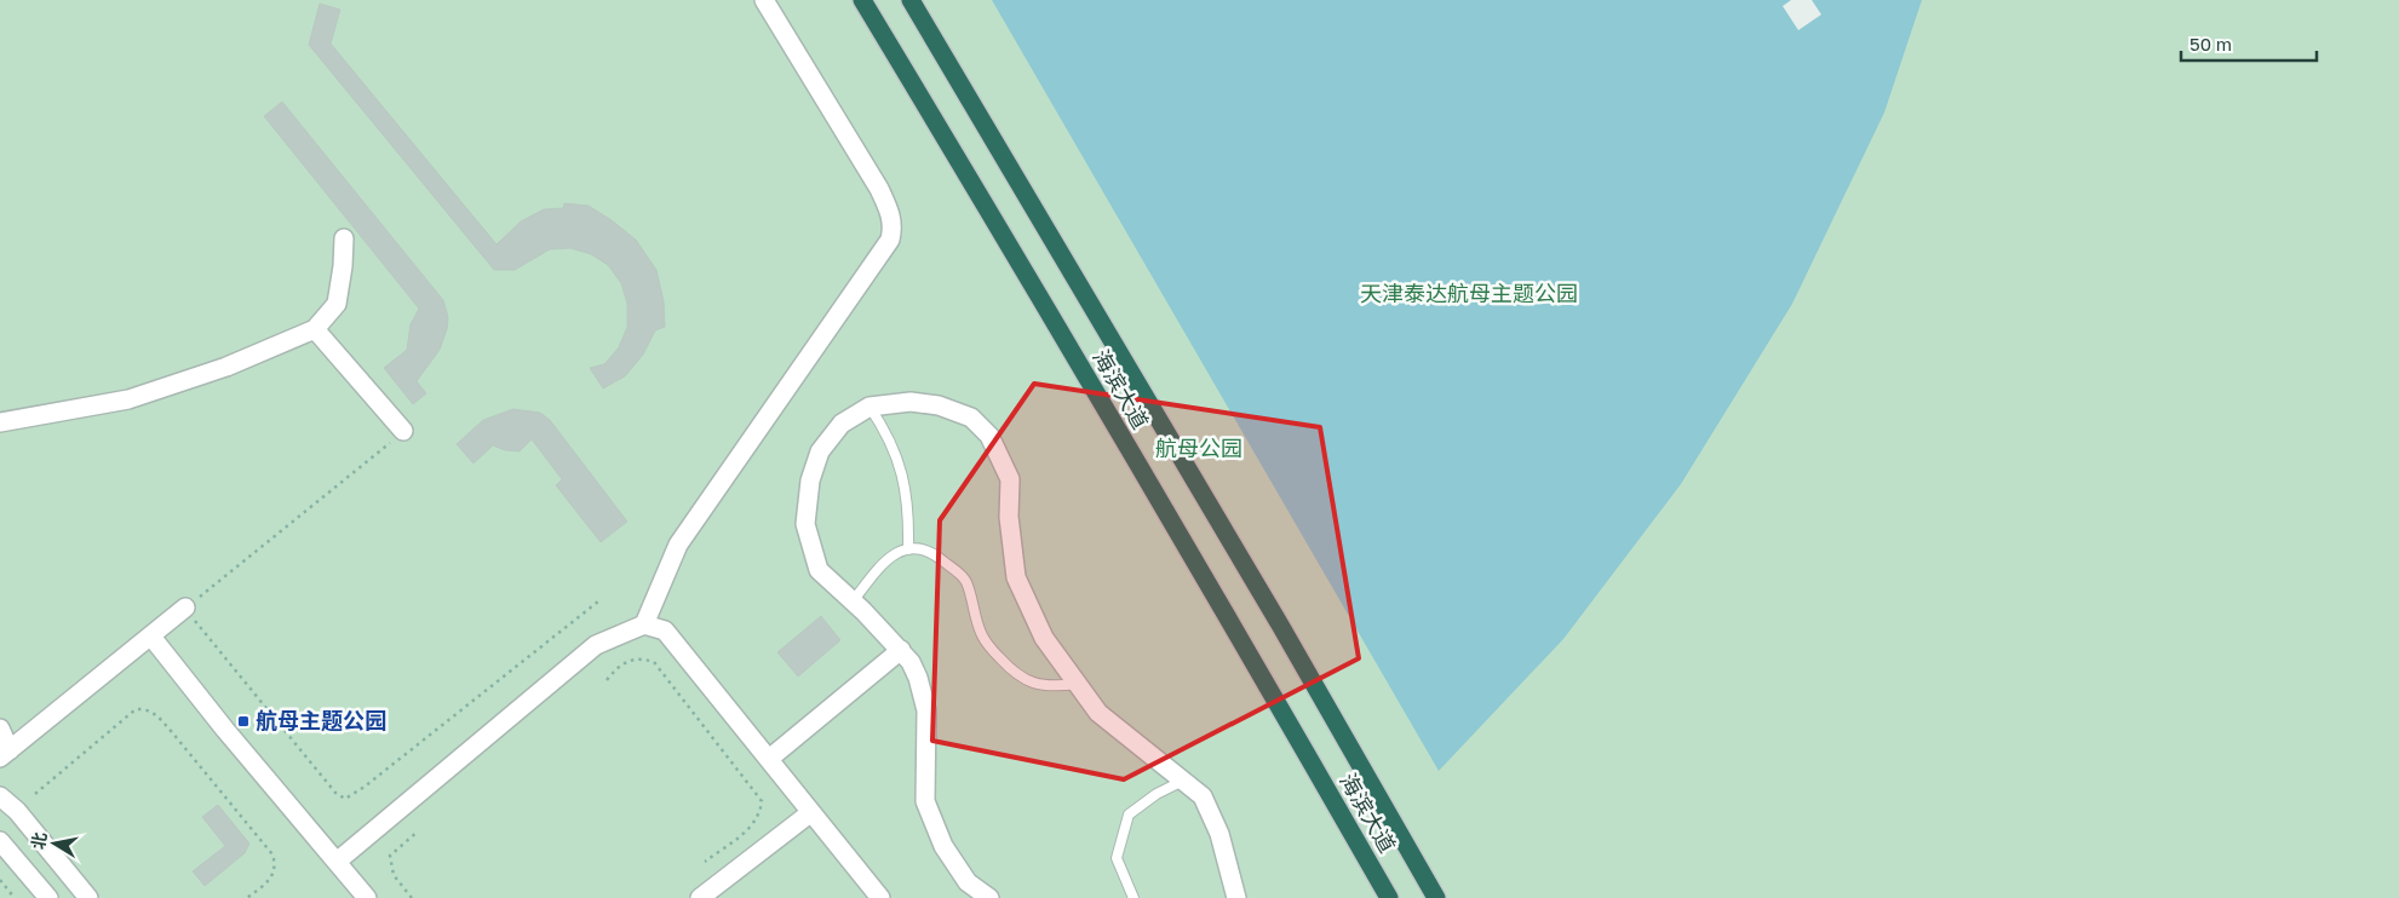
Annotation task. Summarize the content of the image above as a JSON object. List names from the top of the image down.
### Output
{
  "streets": {
    "highway": ["海滨大道"]
  },
  "parks": ["天津泰达航母主题公园", "航母公园"],
  "places": {
    "transit": ["航母主题公园"]
  },
  "scale_bar": "50 m",
  "north": "left"
}
